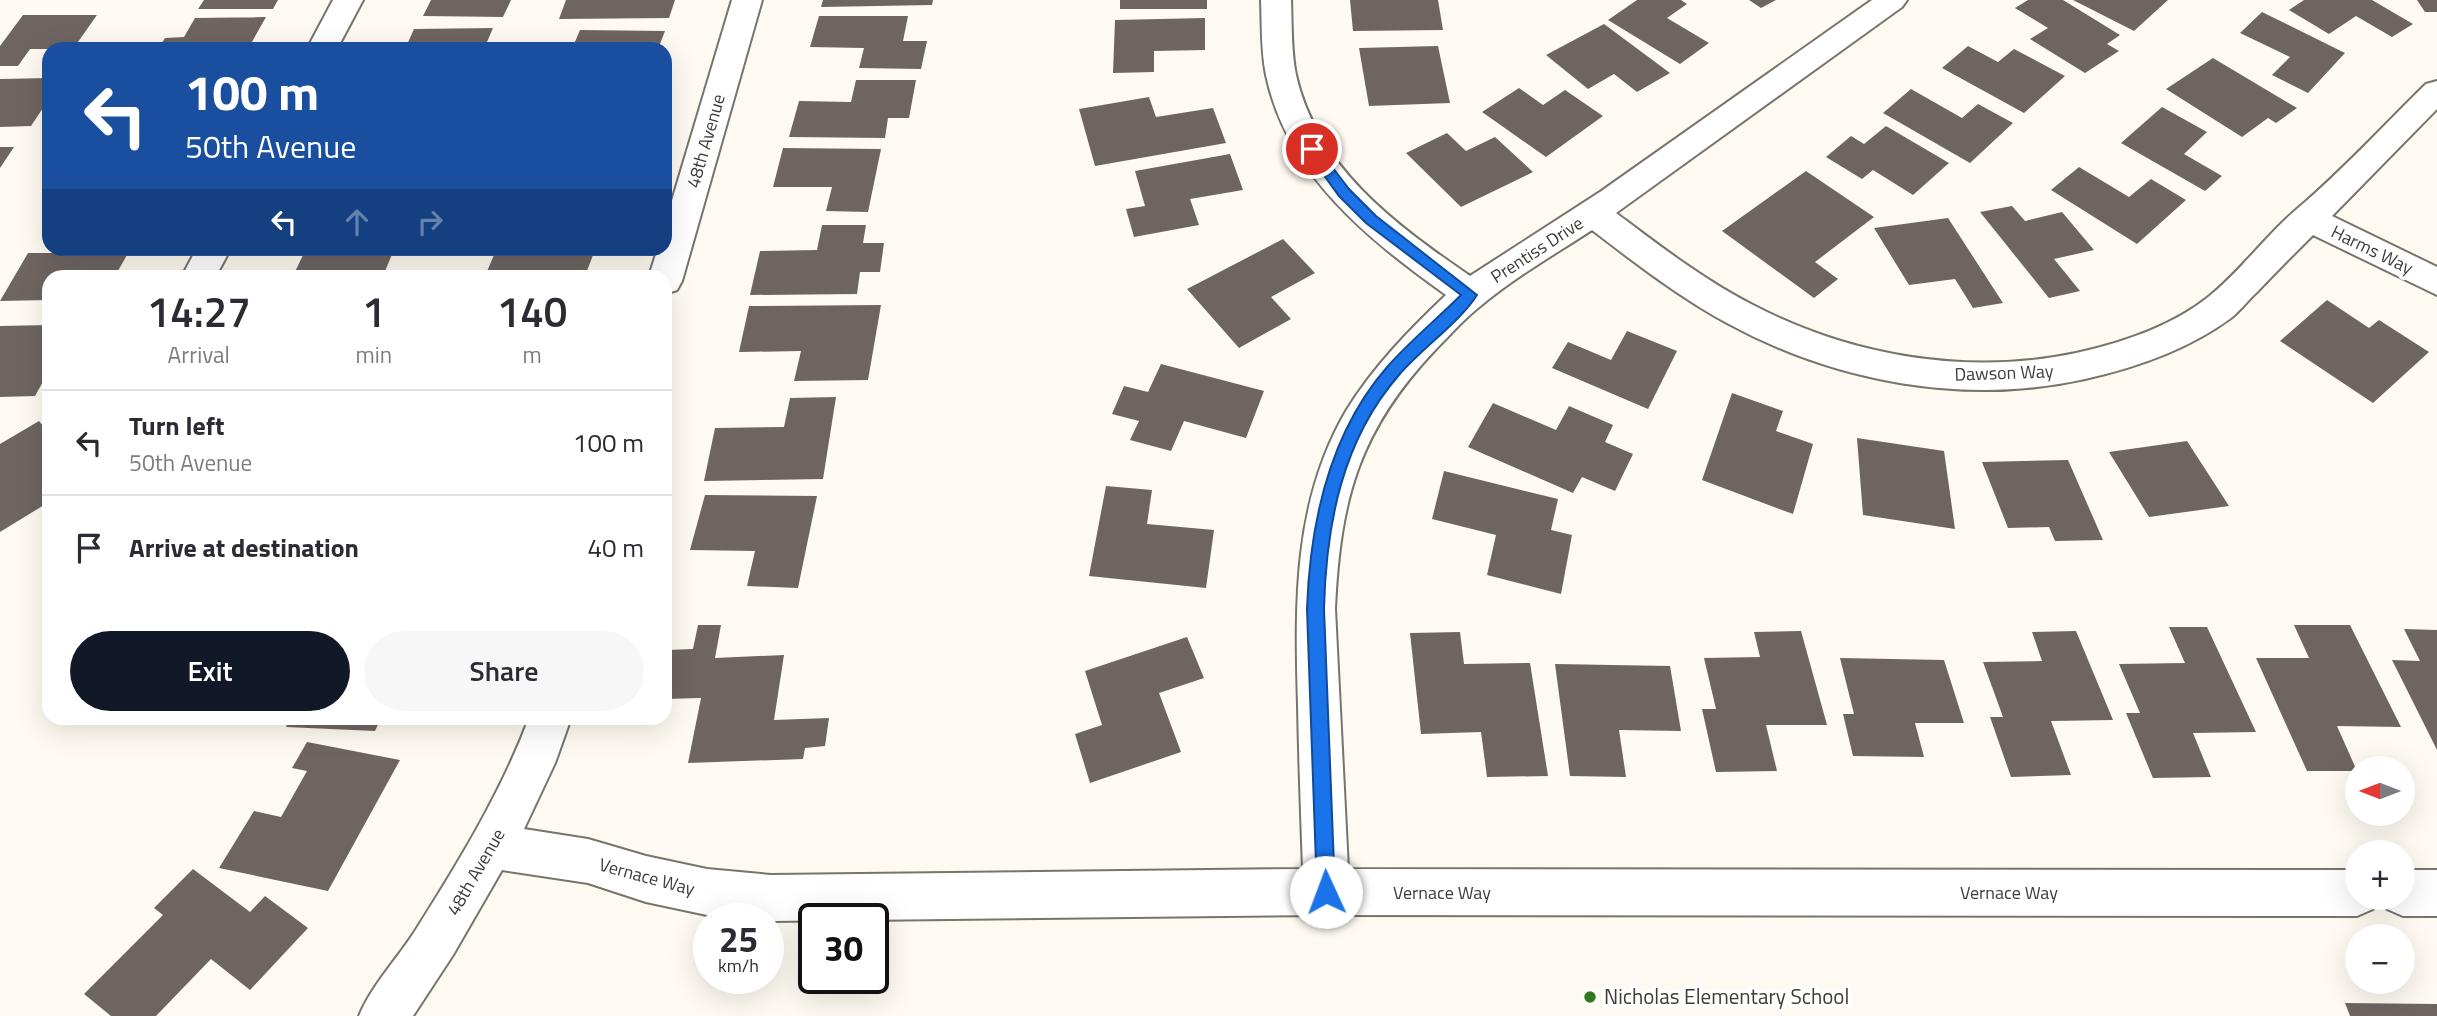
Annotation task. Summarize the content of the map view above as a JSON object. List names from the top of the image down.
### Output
{
  "streets": {
    "street": [
      "48th Avenue",
      "Prentiss Drive",
      "Harms Way",
      "Dawson Way",
      "Vernace Way"
    ]
  },
  "crossings": [
    ["48th Avenue", "Vernace Way"],
    ["Prentiss Drive", "Dawson Way"],
    ["Prentiss Drive", "Vernace Way"],
    ["Harms Way", "Dawson Way"]
  ],
  "places": ["Nicholas Elementary School"],
  "north": "left",
  "page": {
    "turn": ["100 m", "50th Avenue"],
    "eta": [
      "14:27",
      "Arrival",
      "1",
      "min",
      "140",
      "m"
    ],
    "list": [
      {
        "name": "Turn left",
        "note": "50th Avenue",
        "value": "100 m"
      },
      {
        "name": "Arrive at destination",
        "value": "40 m"
      }
    ],
    "buttons": ["Exit", "Share"],
    "map_buttons": ["+", "−"],
    "speed": "25 km/h",
    "limit": "30"
  }
}
